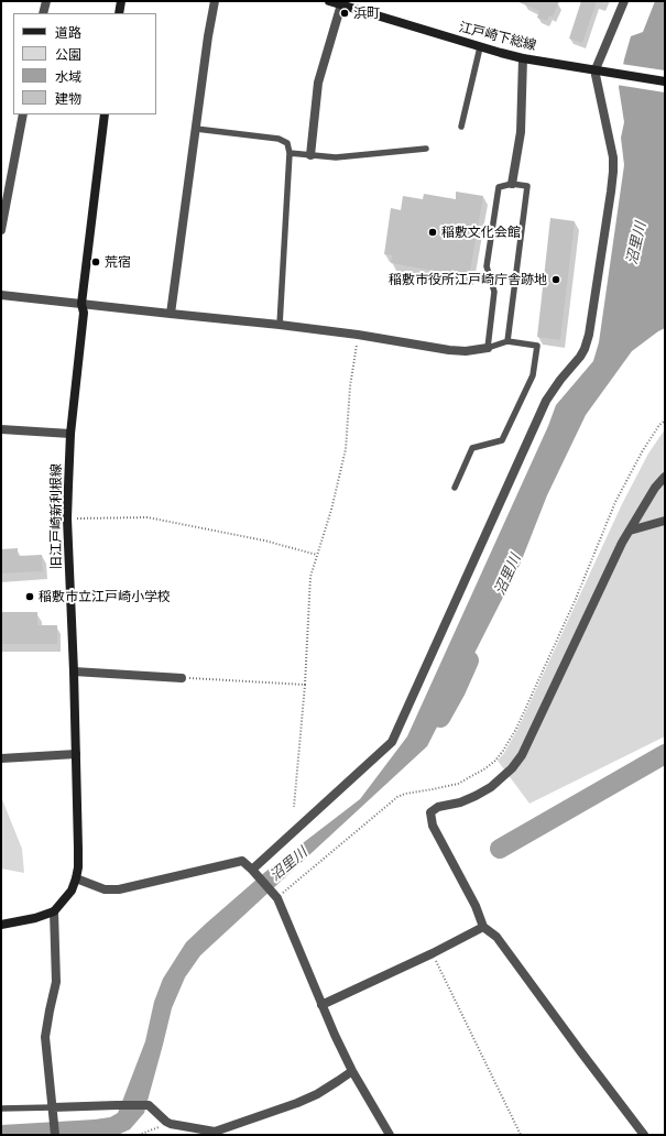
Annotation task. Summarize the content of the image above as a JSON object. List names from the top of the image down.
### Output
{
  "streets": {
    "street": ["江戸崎下総線", "旧江戸崎新利根線"]
  },
  "water": ["沼里川"],
  "places": [
    "浜町",
    "稲敷文化会館",
    "荒宿",
    "稲敷市役所江戸崎庁舎跡地",
    "稲敷市立江戸崎小学校"
  ],
  "legend": [
    "道路",
    "公園",
    "水域",
    "建物"
  ]
}
